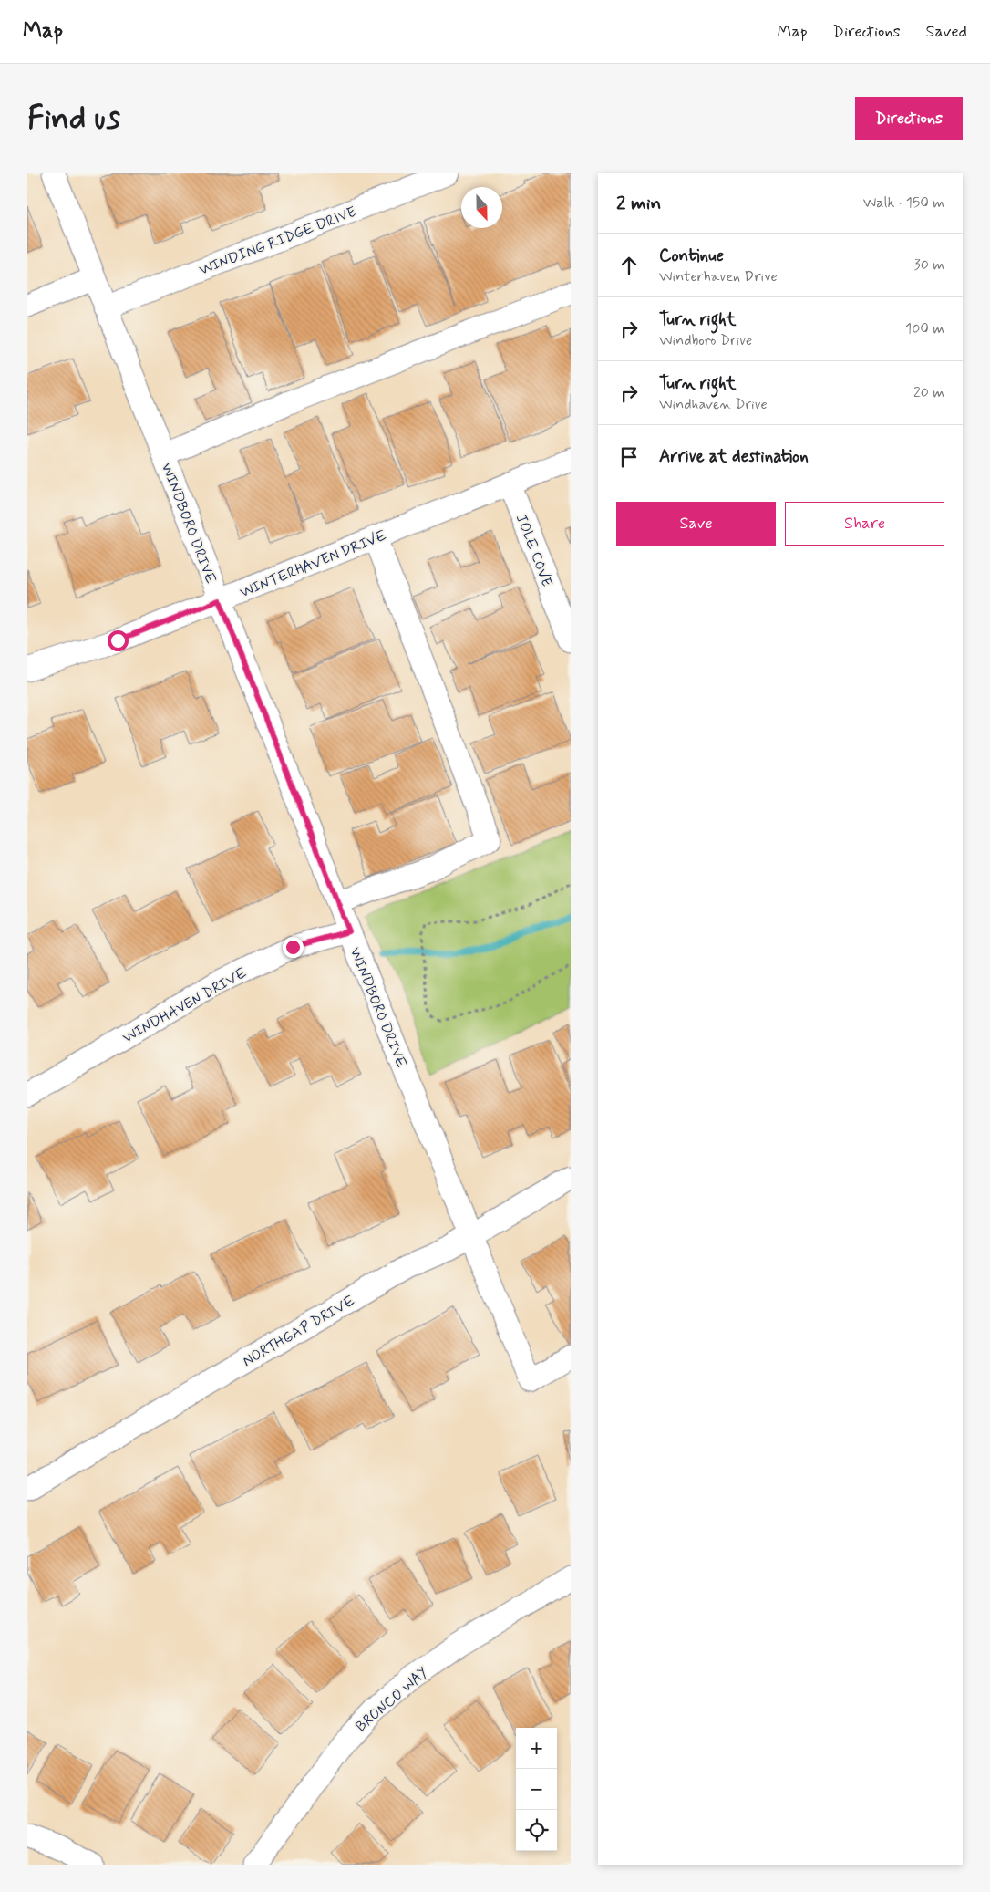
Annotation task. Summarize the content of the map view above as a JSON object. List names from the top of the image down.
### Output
{
  "streets": {
    "street": [
      "WINDING RIDGE DRIVE",
      "WINDBORO DRIVE",
      "JOLE COVE",
      "WINTERHAVEN DRIVE",
      "WINDHAVEN DRIVE",
      "NORTHGAP DRIVE",
      "BRONCO WAY"
    ]
  },
  "crossings": [
    ["WINDING RIDGE DRIVE", "WINDBORO DRIVE"],
    ["WINDBORO DRIVE", "WINTERHAVEN DRIVE"],
    ["WINDBORO DRIVE", "WINDHAVEN DRIVE"],
    ["WINDBORO DRIVE", "NORTHGAP DRIVE"],
    ["JOLE COVE", "WINTERHAVEN DRIVE"]
  ],
  "north": "bottom",
  "page": {
    "header": "Map",
    "nav": ["Map", "Directions", "Saved"],
    "buttons": [
      "Directions",
      ["Save", "Share"]
    ],
    "title": "Find us",
    "heading": ["2 min", "Walk · 150 m"],
    "list": [
      ["Continue", "Winterhaven Drive", "30 m"],
      ["Turn right", "Windboro Drive", "100 m"],
      ["Turn right", "Windhaven Drive", "20 m"],
      "Arrive at destination"
    ],
    "map_buttons": ["+", "−"]
  }
}
